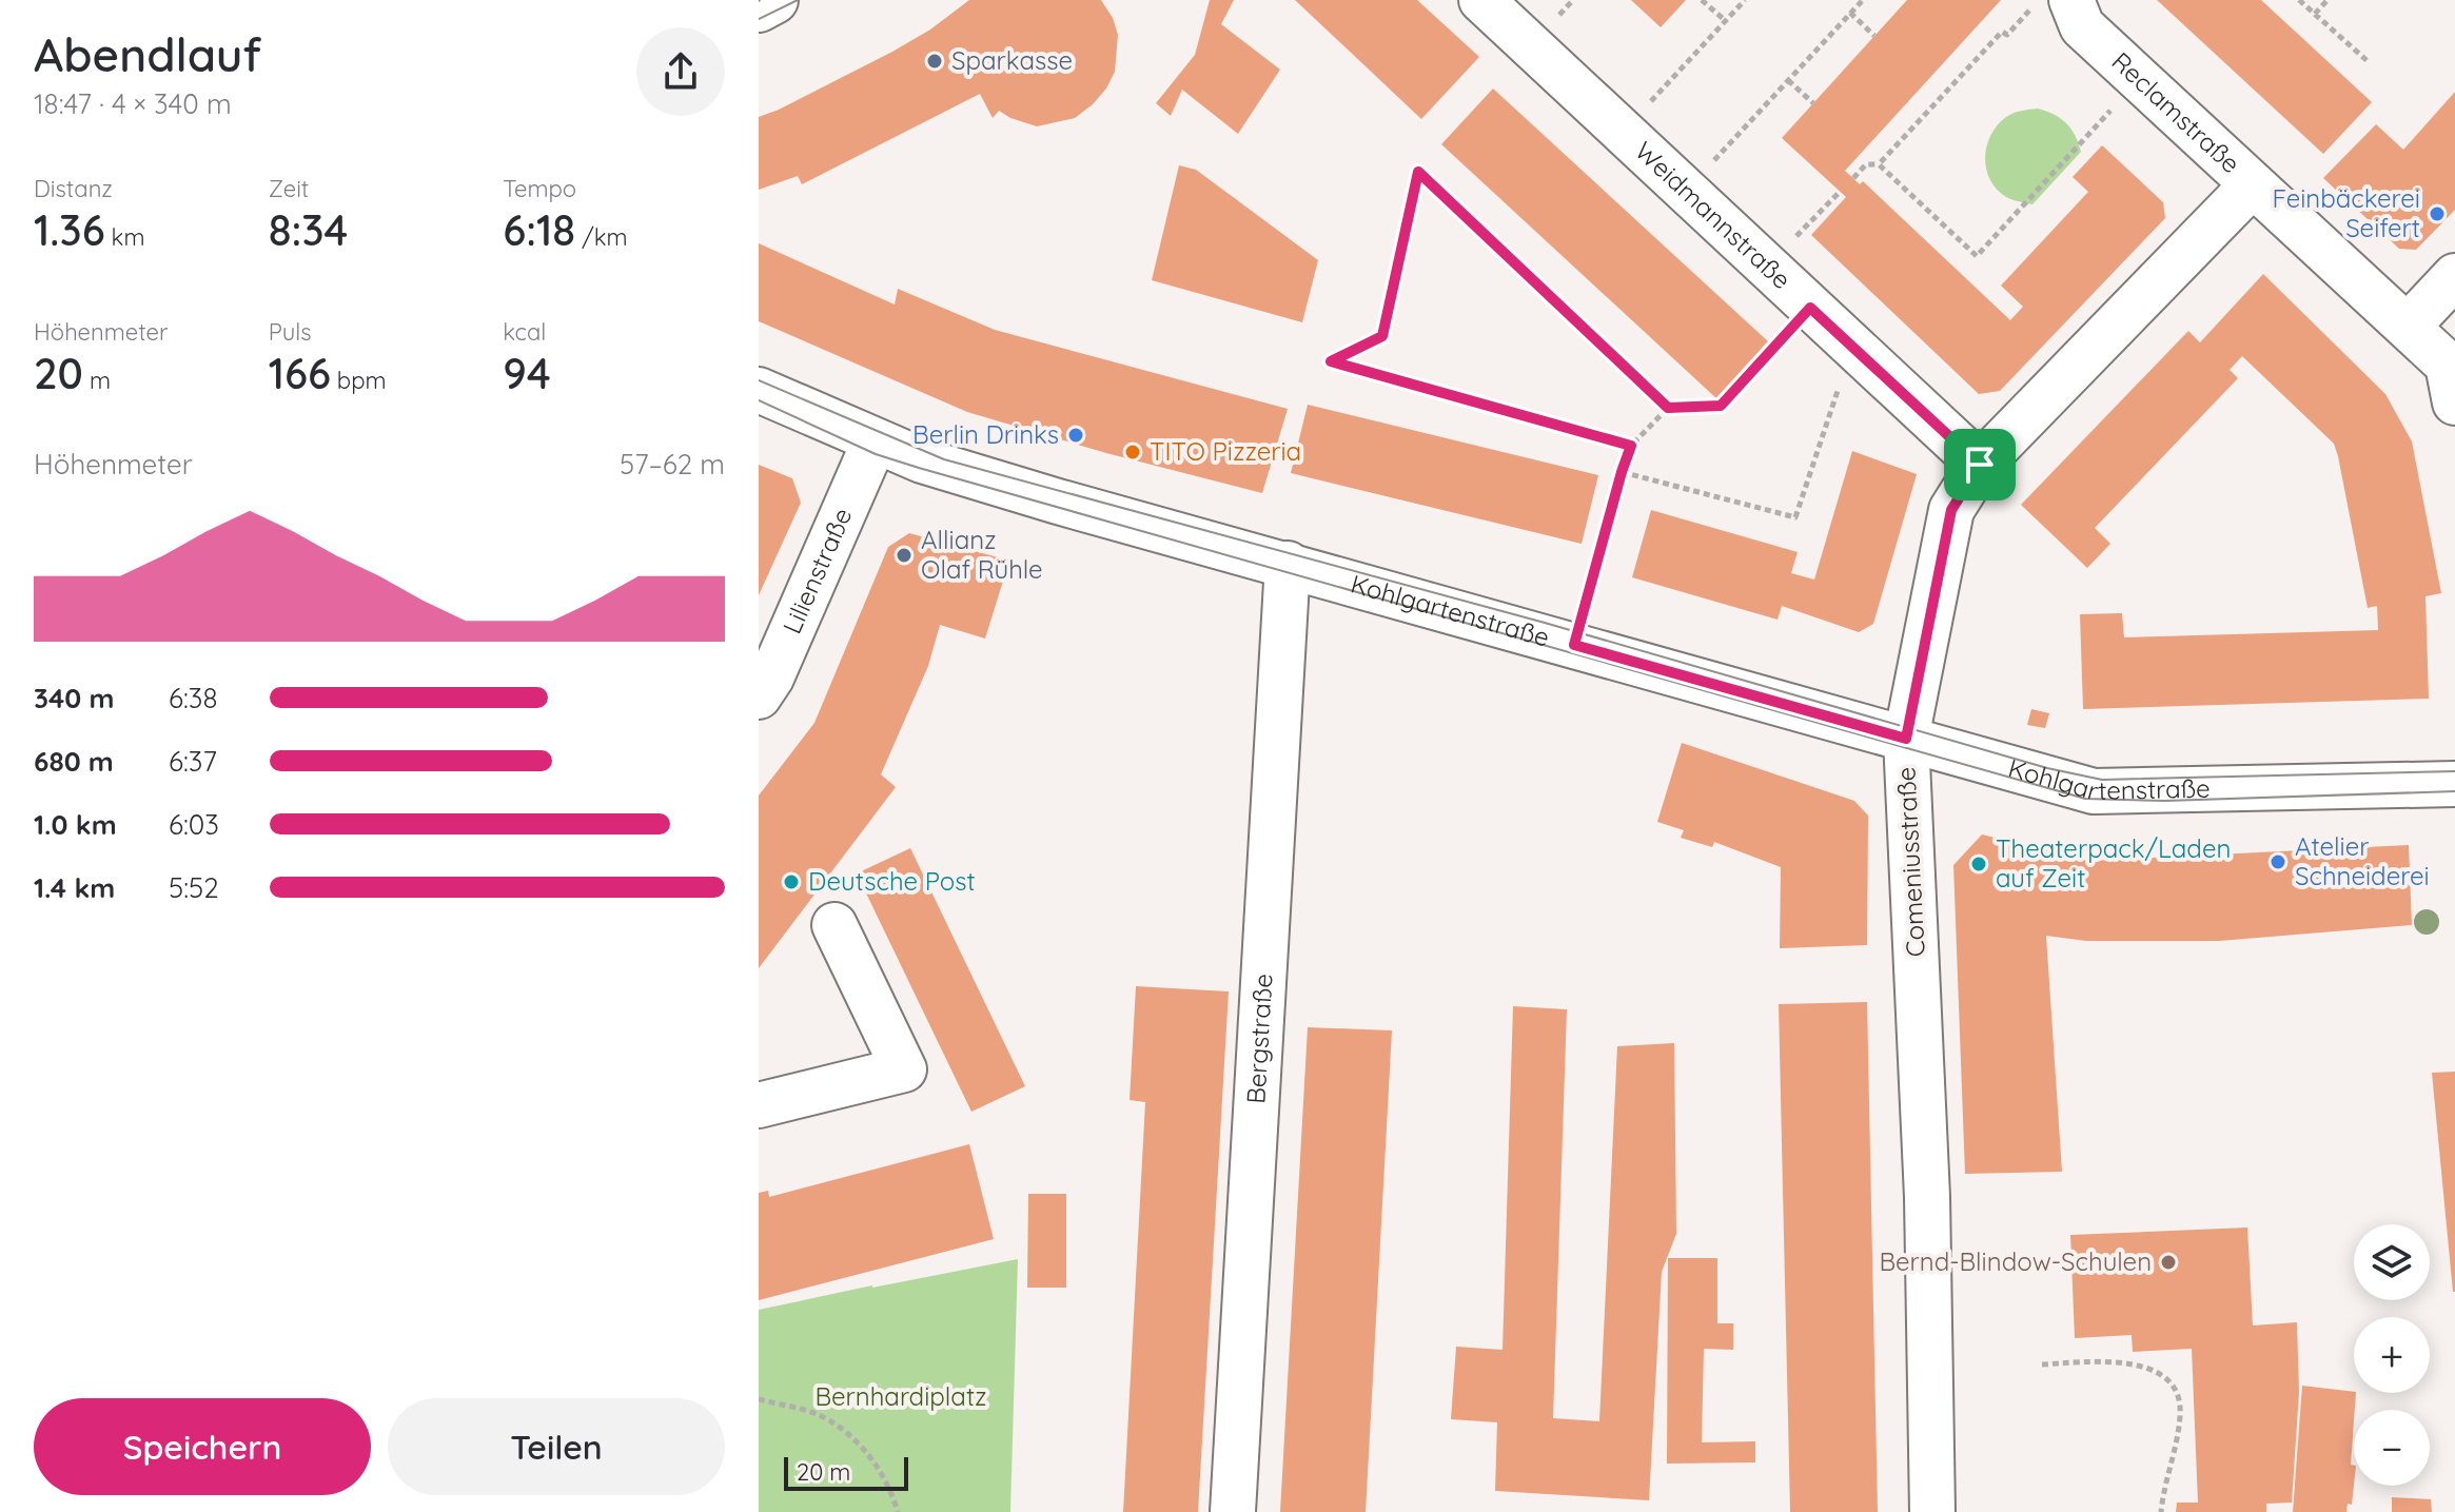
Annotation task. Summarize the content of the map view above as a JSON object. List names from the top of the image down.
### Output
{
  "streets": {
    "street": [
      "Reclamstraße",
      "Weidmannstraße",
      "Lilienstraße",
      "Kohlgartenstraße",
      "Comeniusstraße",
      "Bergstraße"
    ]
  },
  "crossings": [
    ["Reclamstraße", "Comeniusstraße"],
    ["Weidmannstraße", "Comeniusstraße"],
    ["Lilienstraße", "Kohlgartenstraße"],
    ["Kohlgartenstraße", "Comeniusstraße"],
    ["Kohlgartenstraße", "Bergstraße"]
  ],
  "parks": ["Bernhardiplatz"],
  "places": [
    "Sparkasse",
    "Feinbäckerei Seifert",
    "Berlin Drinks",
    "TITO Pizzeria",
    "Allianz Olaf Rühle",
    "Atelier Schneiderei",
    "Theaterpack/Laden auf Zeit",
    "Deutsche Post",
    "Bernd-Blindow-Schulen"
  ],
  "scale_bar": "20 m",
  "page": {
    "heading": ["Abendlauf", "18:47 · 4 × 340 m"],
    "stats": [
      ["Distanz", "1.36 km"],
      ["Zeit", "8:34"],
      ["Tempo", "6:18 /km"],
      ["Höhenmeter", "20 m"],
      ["Puls", "166 bpm"],
      ["kcal", "94"]
    ],
    "chart": ["Höhenmeter", "57–62 m"],
    "list": [
      {
        "name": "340 m",
        "note": "6:38"
      },
      {
        "name": "680 m",
        "note": "6:37"
      },
      {
        "name": "1.0 km",
        "note": "6:03"
      },
      {
        "name": "1.4 km",
        "note": "5:52"
      }
    ],
    "map_buttons": ["+", "−"],
    "buttons": ["Speichern", "Teilen"],
    "scale": "20 m"
  }
}
